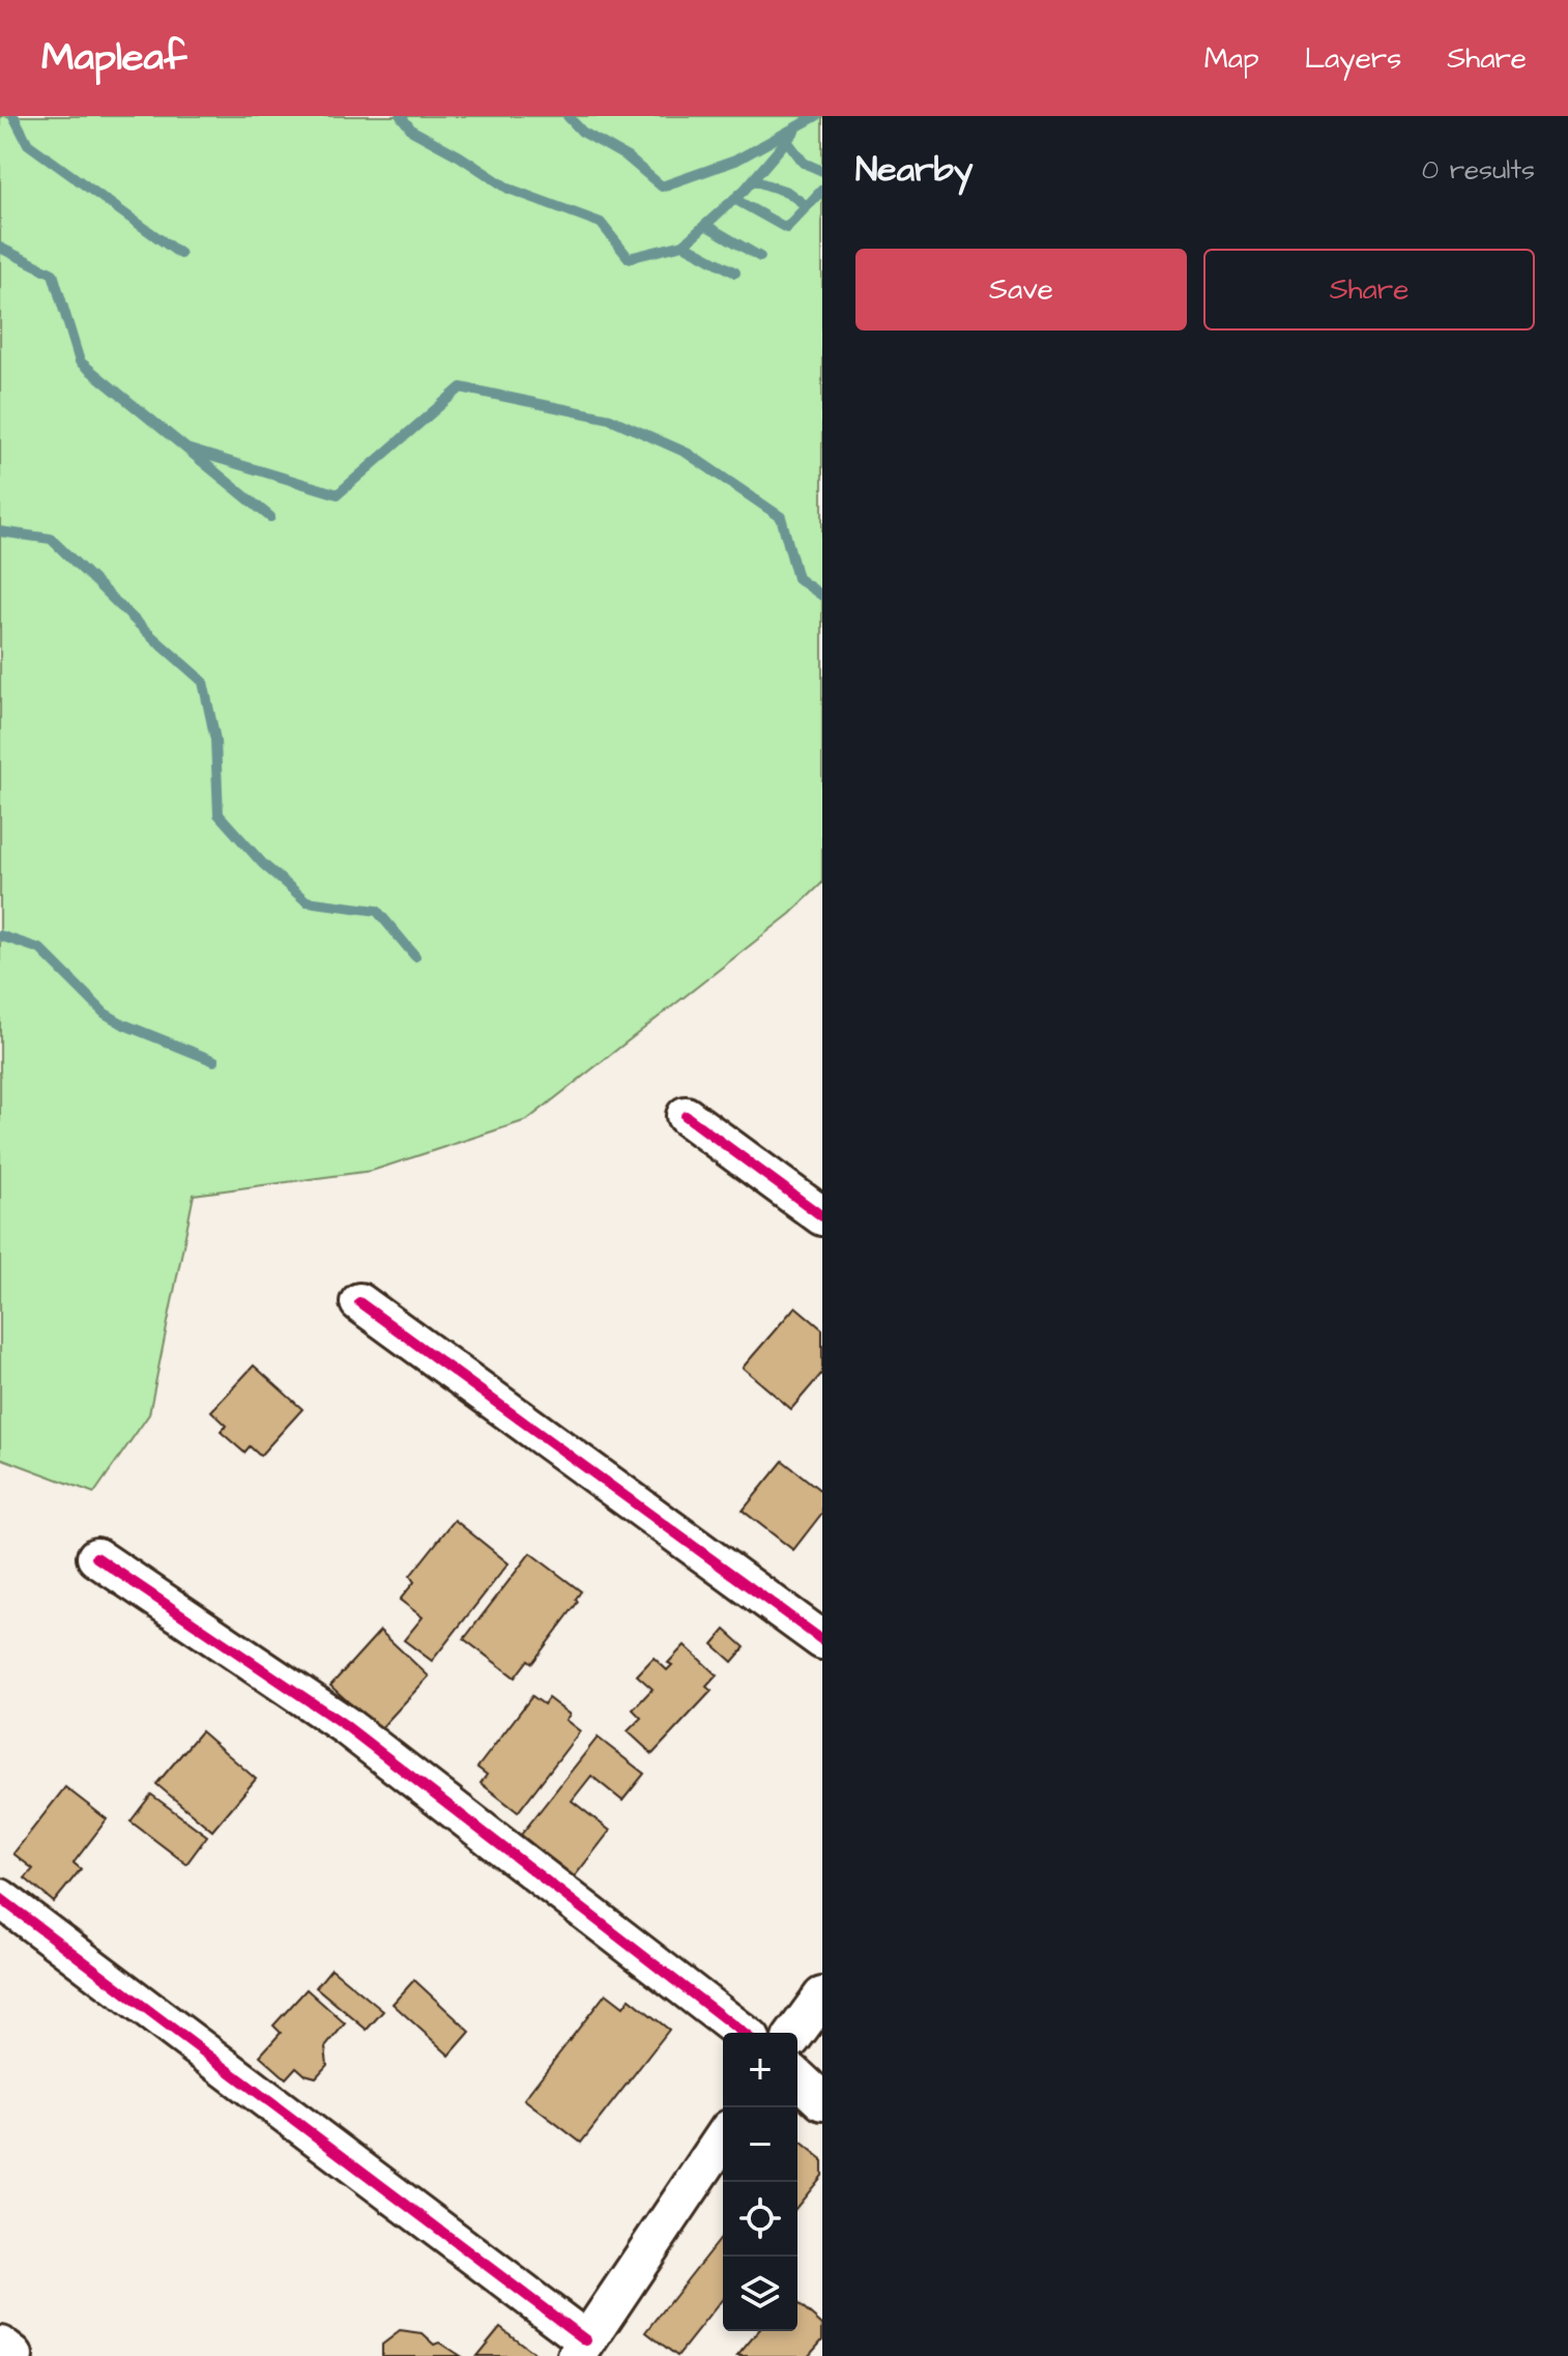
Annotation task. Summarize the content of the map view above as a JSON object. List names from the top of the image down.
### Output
{
  "page": {
    "header": "Mapleaf",
    "nav": ["Map", "Layers", "Share"],
    "heading": ["Nearby", "0 results"],
    "buttons": ["Save", "Share"],
    "map_buttons": ["+", "−"]
  }
}
